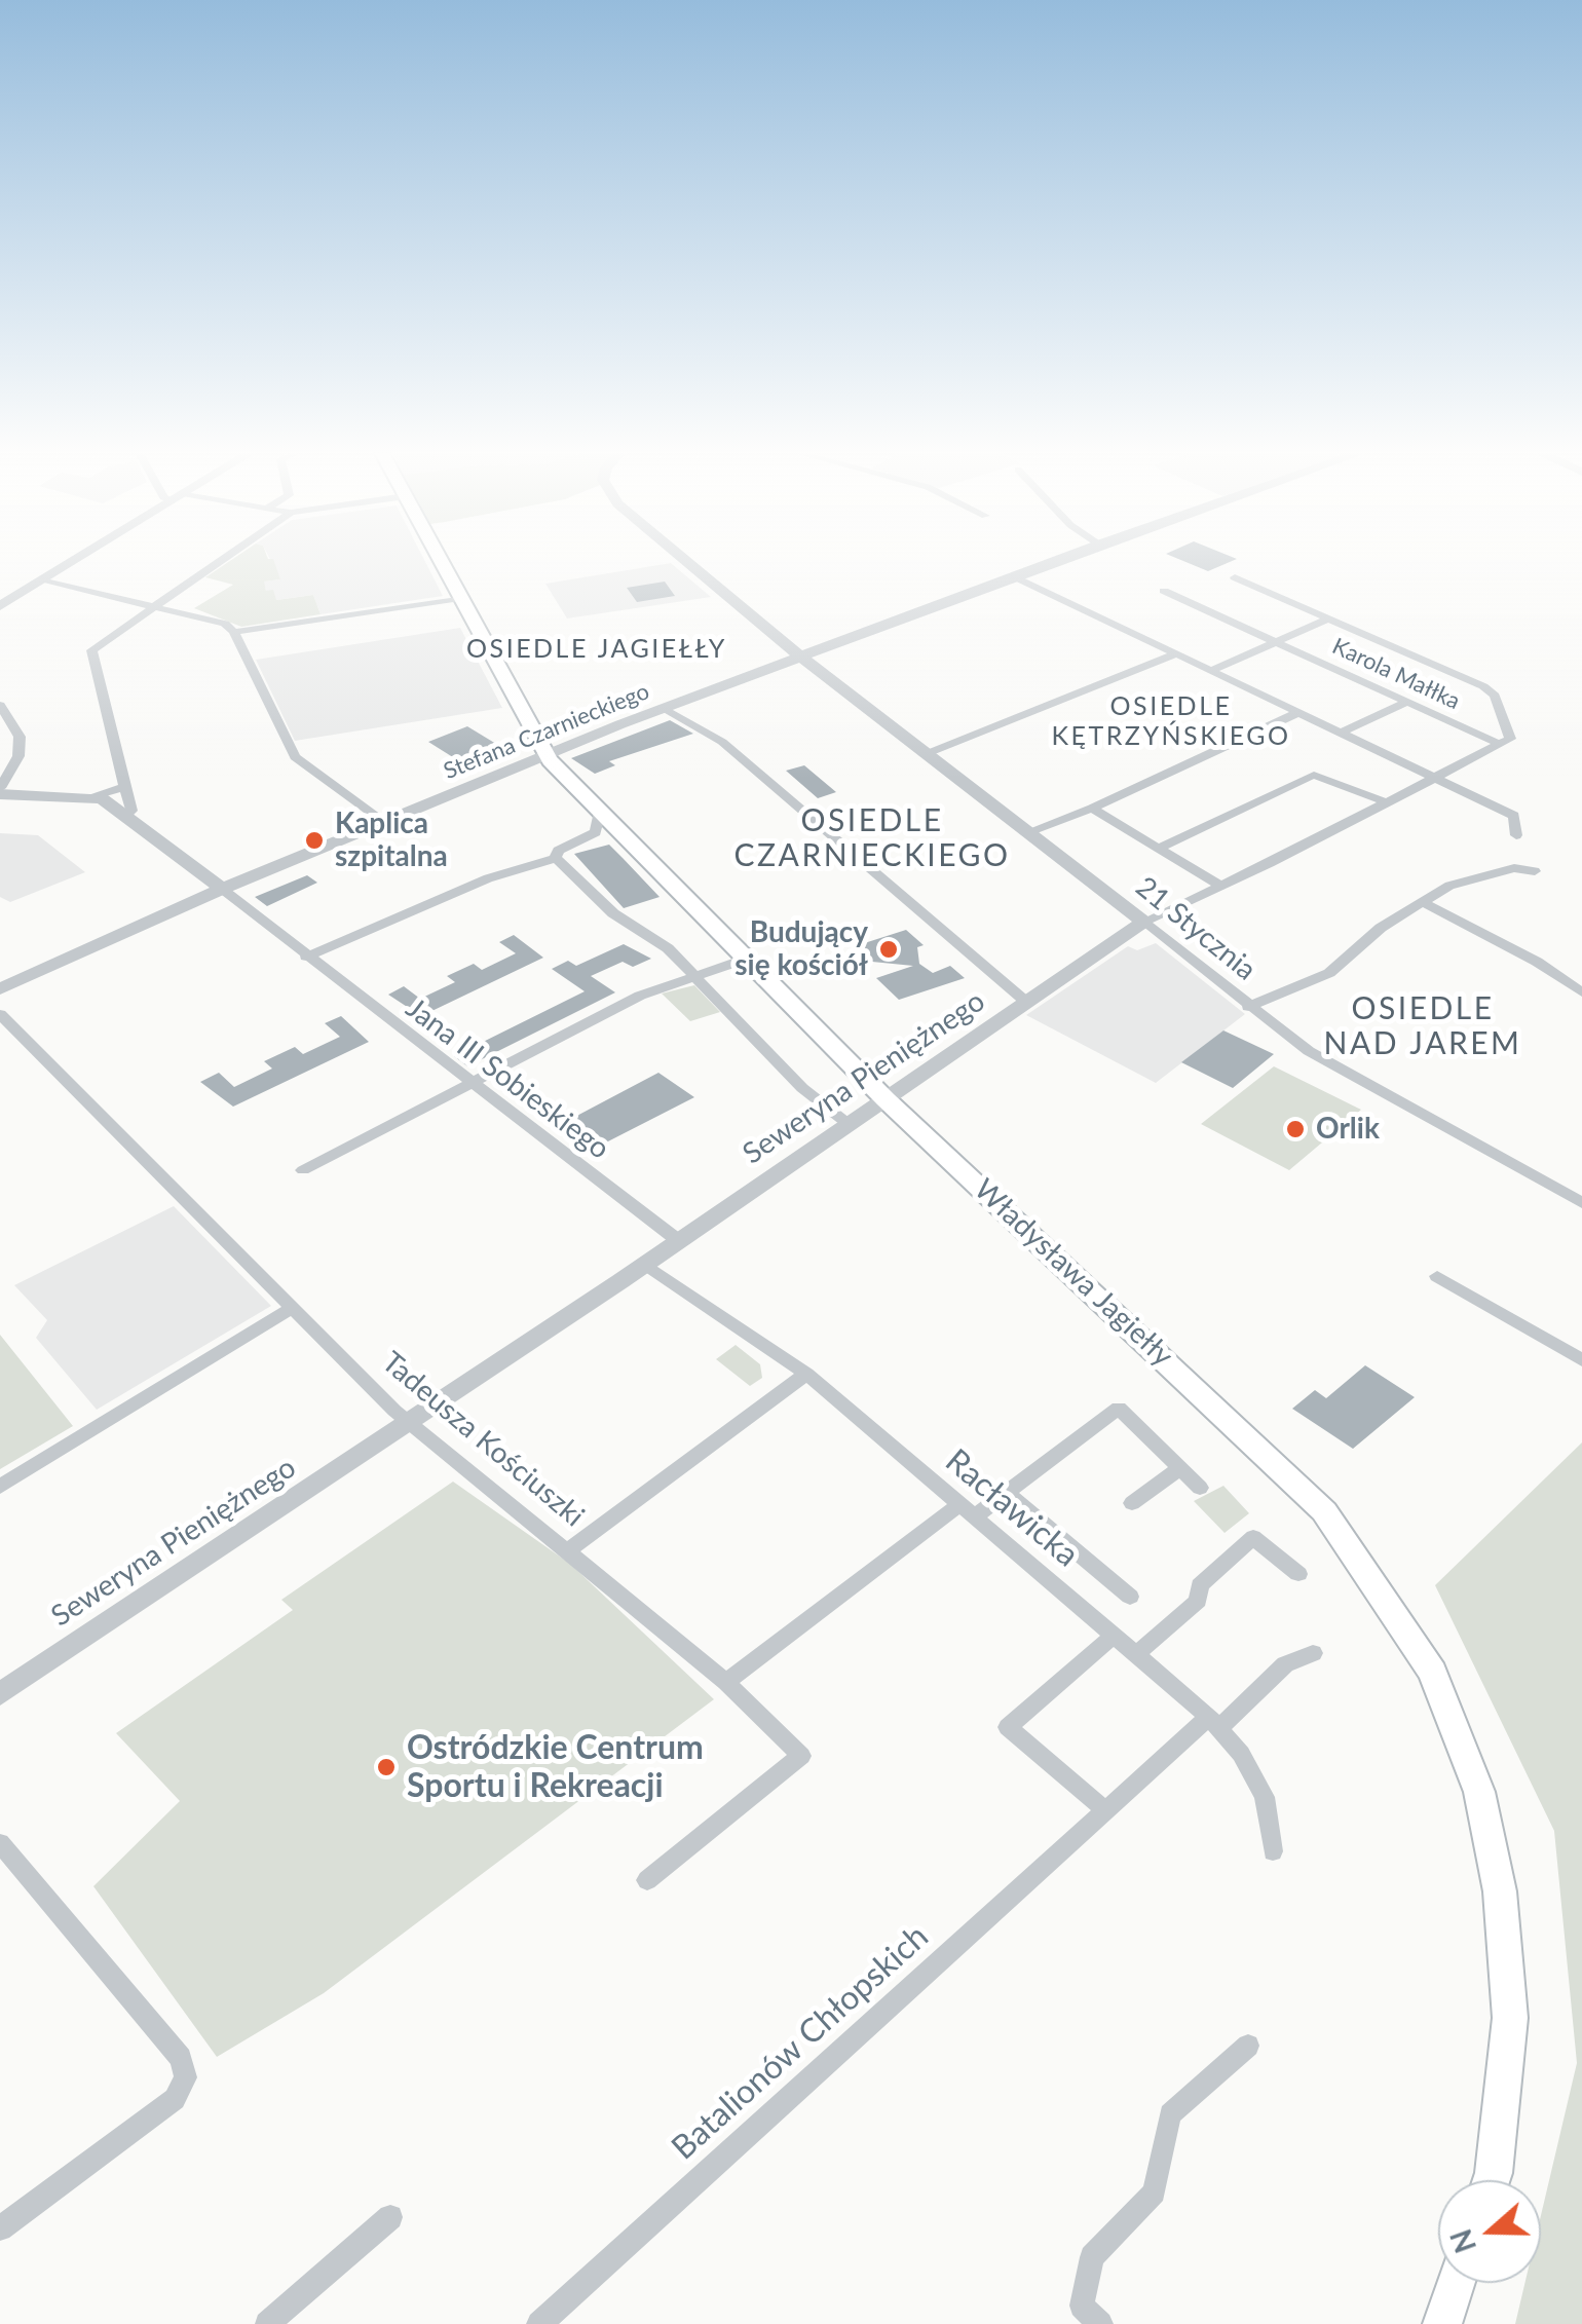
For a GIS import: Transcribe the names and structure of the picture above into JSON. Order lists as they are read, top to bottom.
{
  "streets": {
    "main road": ["Władysława Jagiełły"],
    "street": [
      "Karola Małłka",
      "Stefana Czarnieckiego",
      "21 Stycznia",
      "Seweryna Pieniężnego",
      "Jana III Sobieskiego",
      "Tadeusza Kościuszki",
      "Racławicka",
      "Batalionów Chłopskich"
    ]
  },
  "crossings": [
    ["Karola Małłka", "Seweryna Pieniężnego"],
    ["Stefana Czarnieckiego", "21 Stycznia"],
    ["Stefana Czarnieckiego", "Jana III Sobieskiego"],
    ["Stefana Czarnieckiego", "Władysława Jagiełły"],
    ["21 Stycznia", "Seweryna Pieniężnego"],
    ["Seweryna Pieniężnego", "Jana III Sobieskiego"],
    ["Seweryna Pieniężnego", "Władysława Jagiełły"],
    ["Seweryna Pieniężnego", "Tadeusza Kościuszki"],
    ["Seweryna Pieniężnego", "Racławicka"],
    ["Racławicka", "Batalionów Chłopskich"]
  ],
  "districts": [
    "OSIEDLE JAGIEŁŁY",
    "OSIEDLE KĘTRZYŃSKIEGO",
    "OSIEDLE CZARNIECKIEGO",
    "OSIEDLE NAD JAREM"
  ],
  "places": [
    "Kaplica szpitalna",
    "Budujący się kościół",
    "Orlik",
    "Ostródzkie Centrum Sportu i Rekreacji"
  ],
  "north": "left"
}
